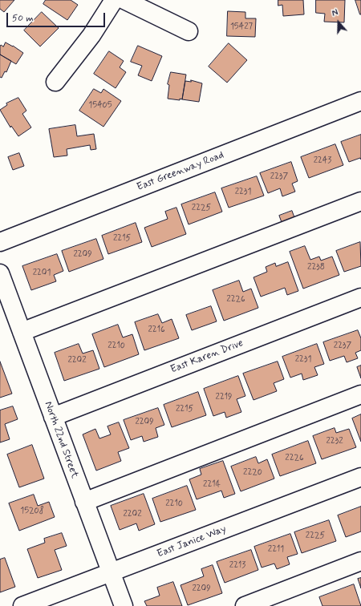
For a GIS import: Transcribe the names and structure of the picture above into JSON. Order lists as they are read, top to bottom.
{
  "streets": {
    "street": [
      "East Greenway Road",
      "East Karen Drive",
      "North 22nd Street",
      "East Janice Way"
    ]
  },
  "crossings": [
    ["East Karen Drive", "North 22nd Street"],
    ["North 22nd Street", "East Janice Way"]
  ],
  "house_numbers": [
    "15427",
    "15405",
    "2243",
    "2237",
    "2231",
    "2225",
    "2215",
    "2209",
    "2238",
    "2201",
    "2226",
    "2216",
    "2210",
    "2237",
    "2231",
    "2202",
    "2219",
    "2215",
    "2209",
    "2232",
    "2226",
    "2220",
    "2214",
    "2210",
    "15208",
    "2202",
    "2225",
    "2211",
    "2213",
    "2209"
  ],
  "scale_bar": "50 m",
  "north": "top"
}
